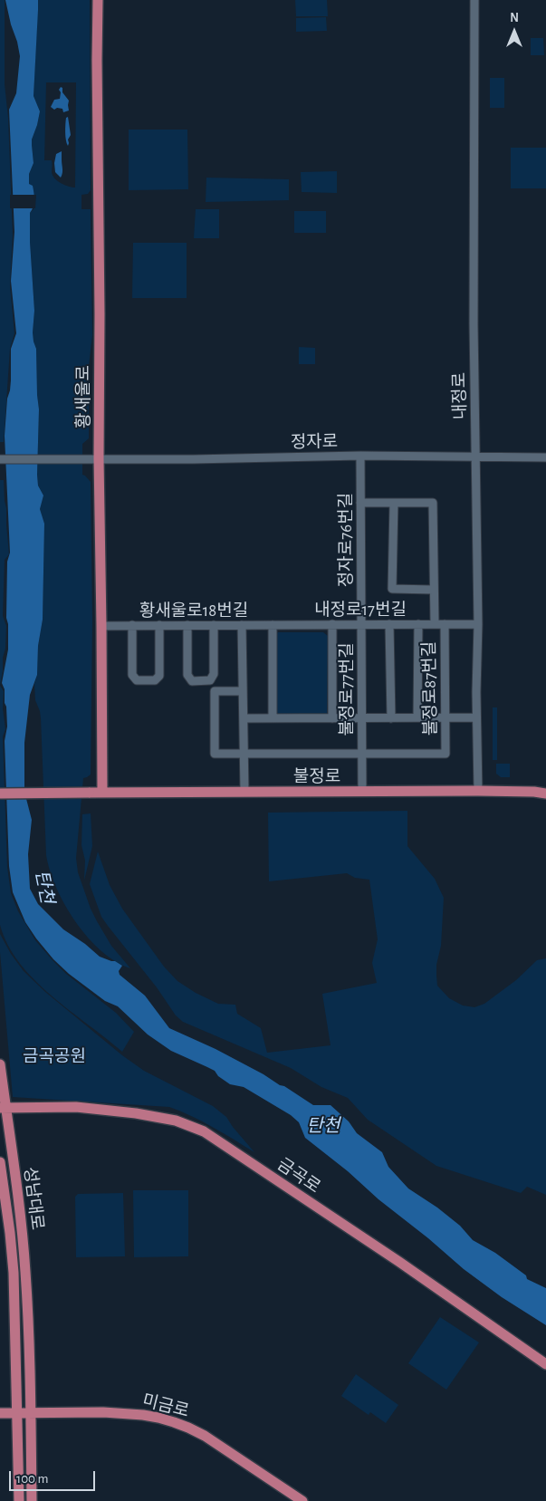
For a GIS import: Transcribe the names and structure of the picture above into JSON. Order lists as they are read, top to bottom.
{
  "streets": {
    "main road": [
      "황새울로",
      "불정로",
      "금곡로",
      "성남대로",
      "미금로"
    ],
    "street": [
      "내정로",
      "정자로",
      "정자로76번길",
      "내정로17번길",
      "황새울로18번길",
      "불정로87번길",
      "불정로77번길"
    ]
  },
  "crossings": [
    ["내정로", "정자로"],
    ["내정로", "내정로17번길"],
    ["내정로", "불정로"],
    ["황새울로", "정자로"],
    ["황새울로", "황새울로18번길"],
    ["황새울로", "불정로"],
    ["정자로", "정자로76번길"],
    ["정자로76번길", "내정로17번길"],
    ["정자로76번길", "불정로77번길"],
    ["내정로17번길", "황새울로18번길"],
    ["내정로17번길", "불정로87번길"],
    ["내정로17번길", "불정로77번길"],
    ["불정로87번길", "불정로77번길"],
    ["불정로77번길", "불정로"],
    ["금곡로", "성남대로"],
    ["성남대로", "미금로"]
  ],
  "water": ["탄천"],
  "parks": ["금곡공원"],
  "scale_bar": "100 m",
  "north": "top"
}
